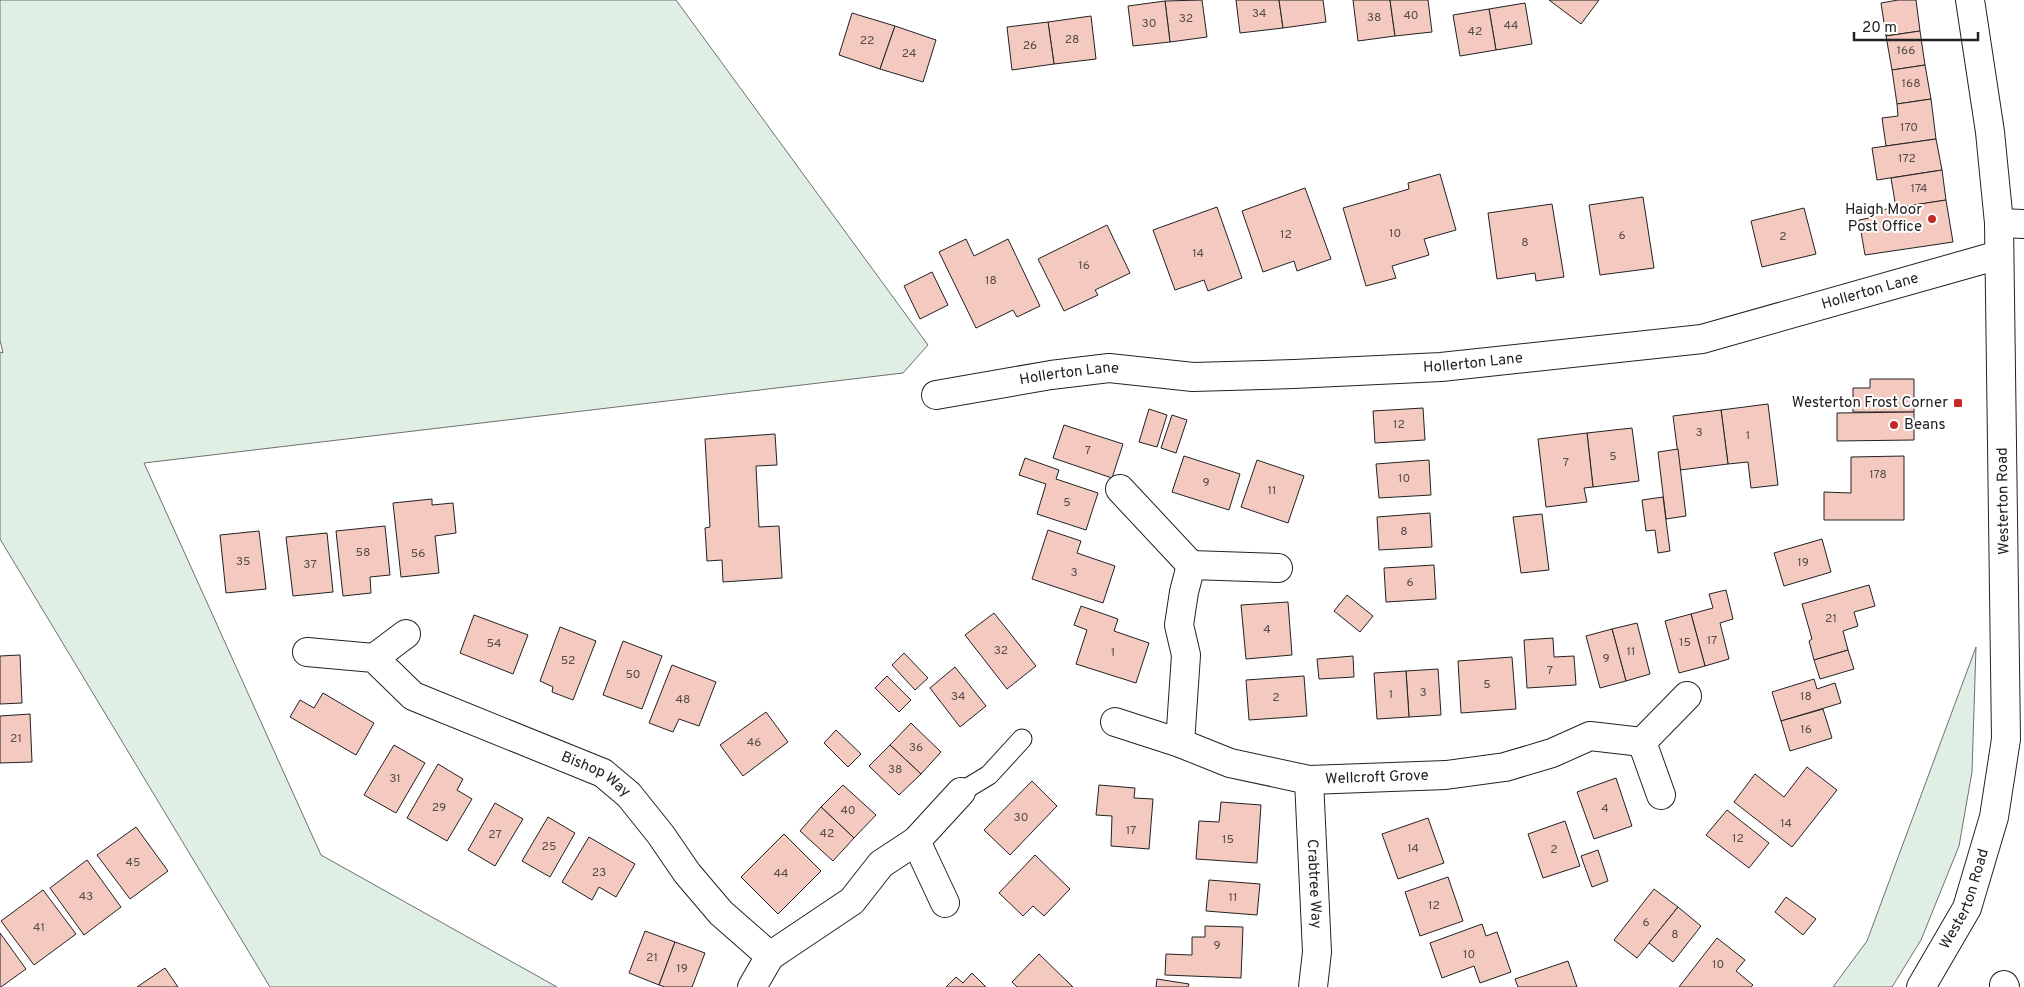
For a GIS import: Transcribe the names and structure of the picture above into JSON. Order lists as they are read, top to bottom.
{
  "streets": {
    "street": [
      "Hollerton Lane",
      "Westerton Road",
      "Bishop Way",
      "Wellcroft Grove",
      "Crabtree Way"
    ]
  },
  "crossings": [
    ["Hollerton Lane", "Westerton Road"],
    ["Wellcroft Grove", "Crabtree Way"]
  ],
  "places": {
    "other": ["Haigh Moor Post Office", "Beans"],
    "transit": ["Westerton Frost Corner"]
  },
  "house_numbers": [
    "34",
    "40",
    "38",
    "32",
    "30",
    "44",
    "42",
    "28",
    "22",
    "26",
    "166",
    "24",
    "168",
    "170",
    "172",
    "174",
    "10",
    "12",
    "6",
    "2",
    "8",
    "14",
    "16",
    "18",
    "12",
    "3",
    "1",
    "7",
    "5",
    "7",
    "178",
    "10",
    "9",
    "11",
    "5",
    "8",
    "58",
    "56",
    "35",
    "19",
    "37",
    "3",
    "6",
    "21",
    "4",
    "17",
    "15",
    "54",
    "32",
    "11",
    "1",
    "9",
    "52",
    "7",
    "50",
    "5",
    "3",
    "1",
    "34",
    "18",
    "2",
    "48",
    "16",
    "21",
    "46",
    "36",
    "38",
    "31",
    "29",
    "4",
    "40",
    "30",
    "14",
    "17",
    "42",
    "27",
    "12",
    "15",
    "25",
    "14",
    "2",
    "45",
    "23",
    "44",
    "43",
    "11",
    "12",
    "6",
    "41",
    "8",
    "9",
    "10",
    "21",
    "10",
    "19"
  ],
  "scale_bar": "20 m"
}
